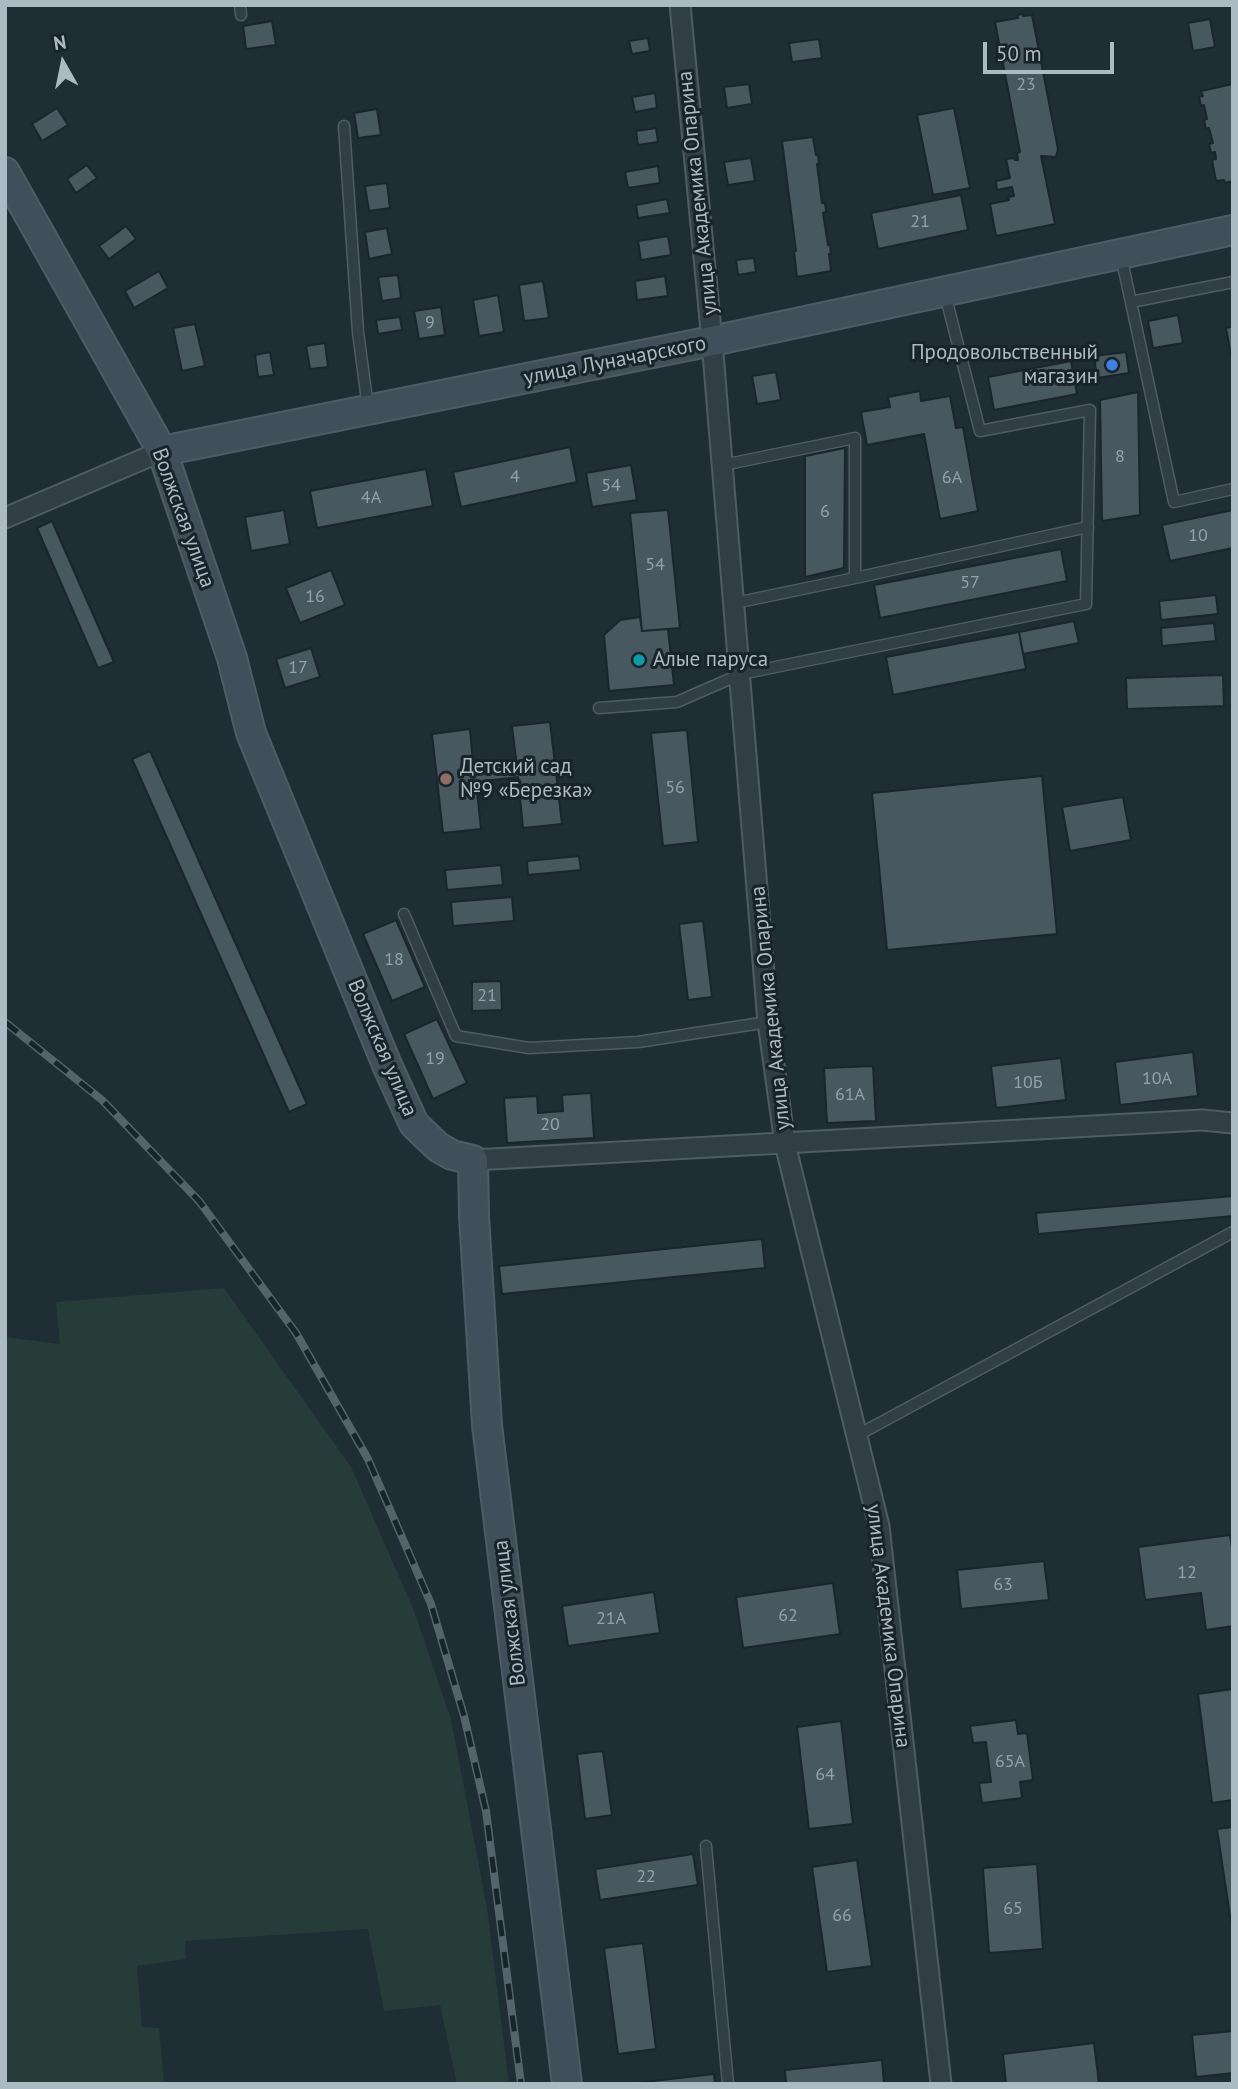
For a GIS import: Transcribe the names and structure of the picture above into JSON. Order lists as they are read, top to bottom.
{
  "streets": {
    "street": ["улица Академика Опарина", "улица Луначарского", "Волжская улица"]
  },
  "crossings": [
    ["улица Академика Опарина", "улица Луначарского"],
    ["улица Луначарского", "Волжская улица"]
  ],
  "places": ["Продовольственный магазин", "Алые паруса", "Детский сад №9 «Березка»"],
  "house_numbers": [
    "23",
    "21",
    "9",
    "8",
    "4",
    "6А",
    "54",
    "4А",
    "6",
    "10",
    "54",
    "57",
    "16",
    "17",
    "56",
    "18",
    "21",
    "19",
    "10А",
    "10Б",
    "61А",
    "20",
    "12",
    "63",
    "62",
    "21А",
    "65А",
    "64",
    "22",
    "65",
    "66"
  ],
  "scale_bar": "50 m",
  "north": "top"
}
